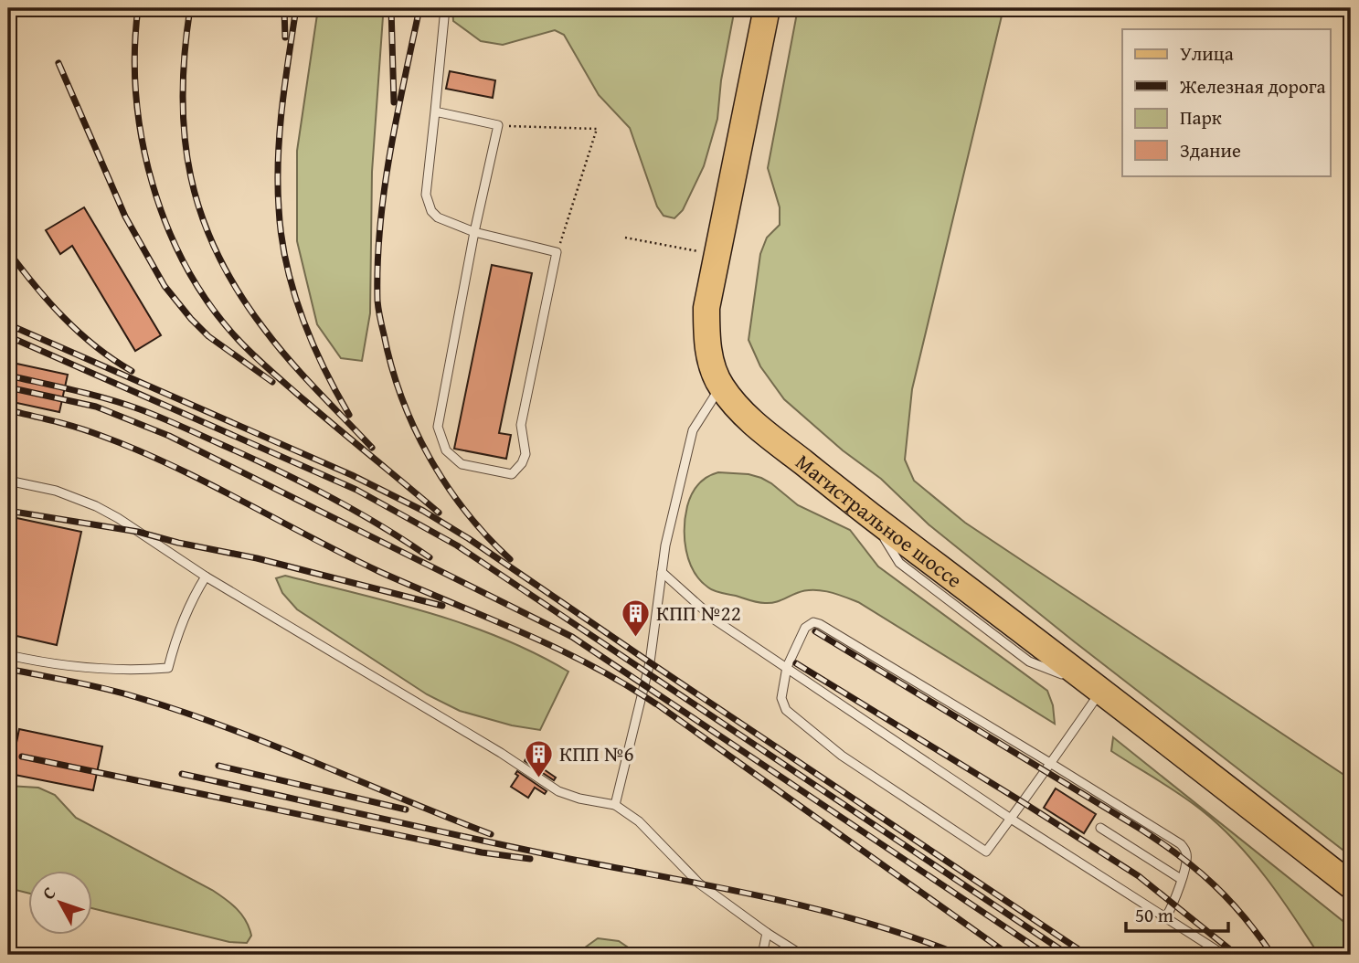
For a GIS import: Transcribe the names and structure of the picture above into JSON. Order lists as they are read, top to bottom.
{
  "streets": {
    "main road": ["Магистральное шоссе"]
  },
  "places": {
    "building": ["КПП №22", "КПП №6"]
  },
  "legend": [
    "Улица",
    "Железная дорога",
    "Парк",
    "Здание"
  ],
  "scale_bar": "50 m",
  "north": "top left"
}
